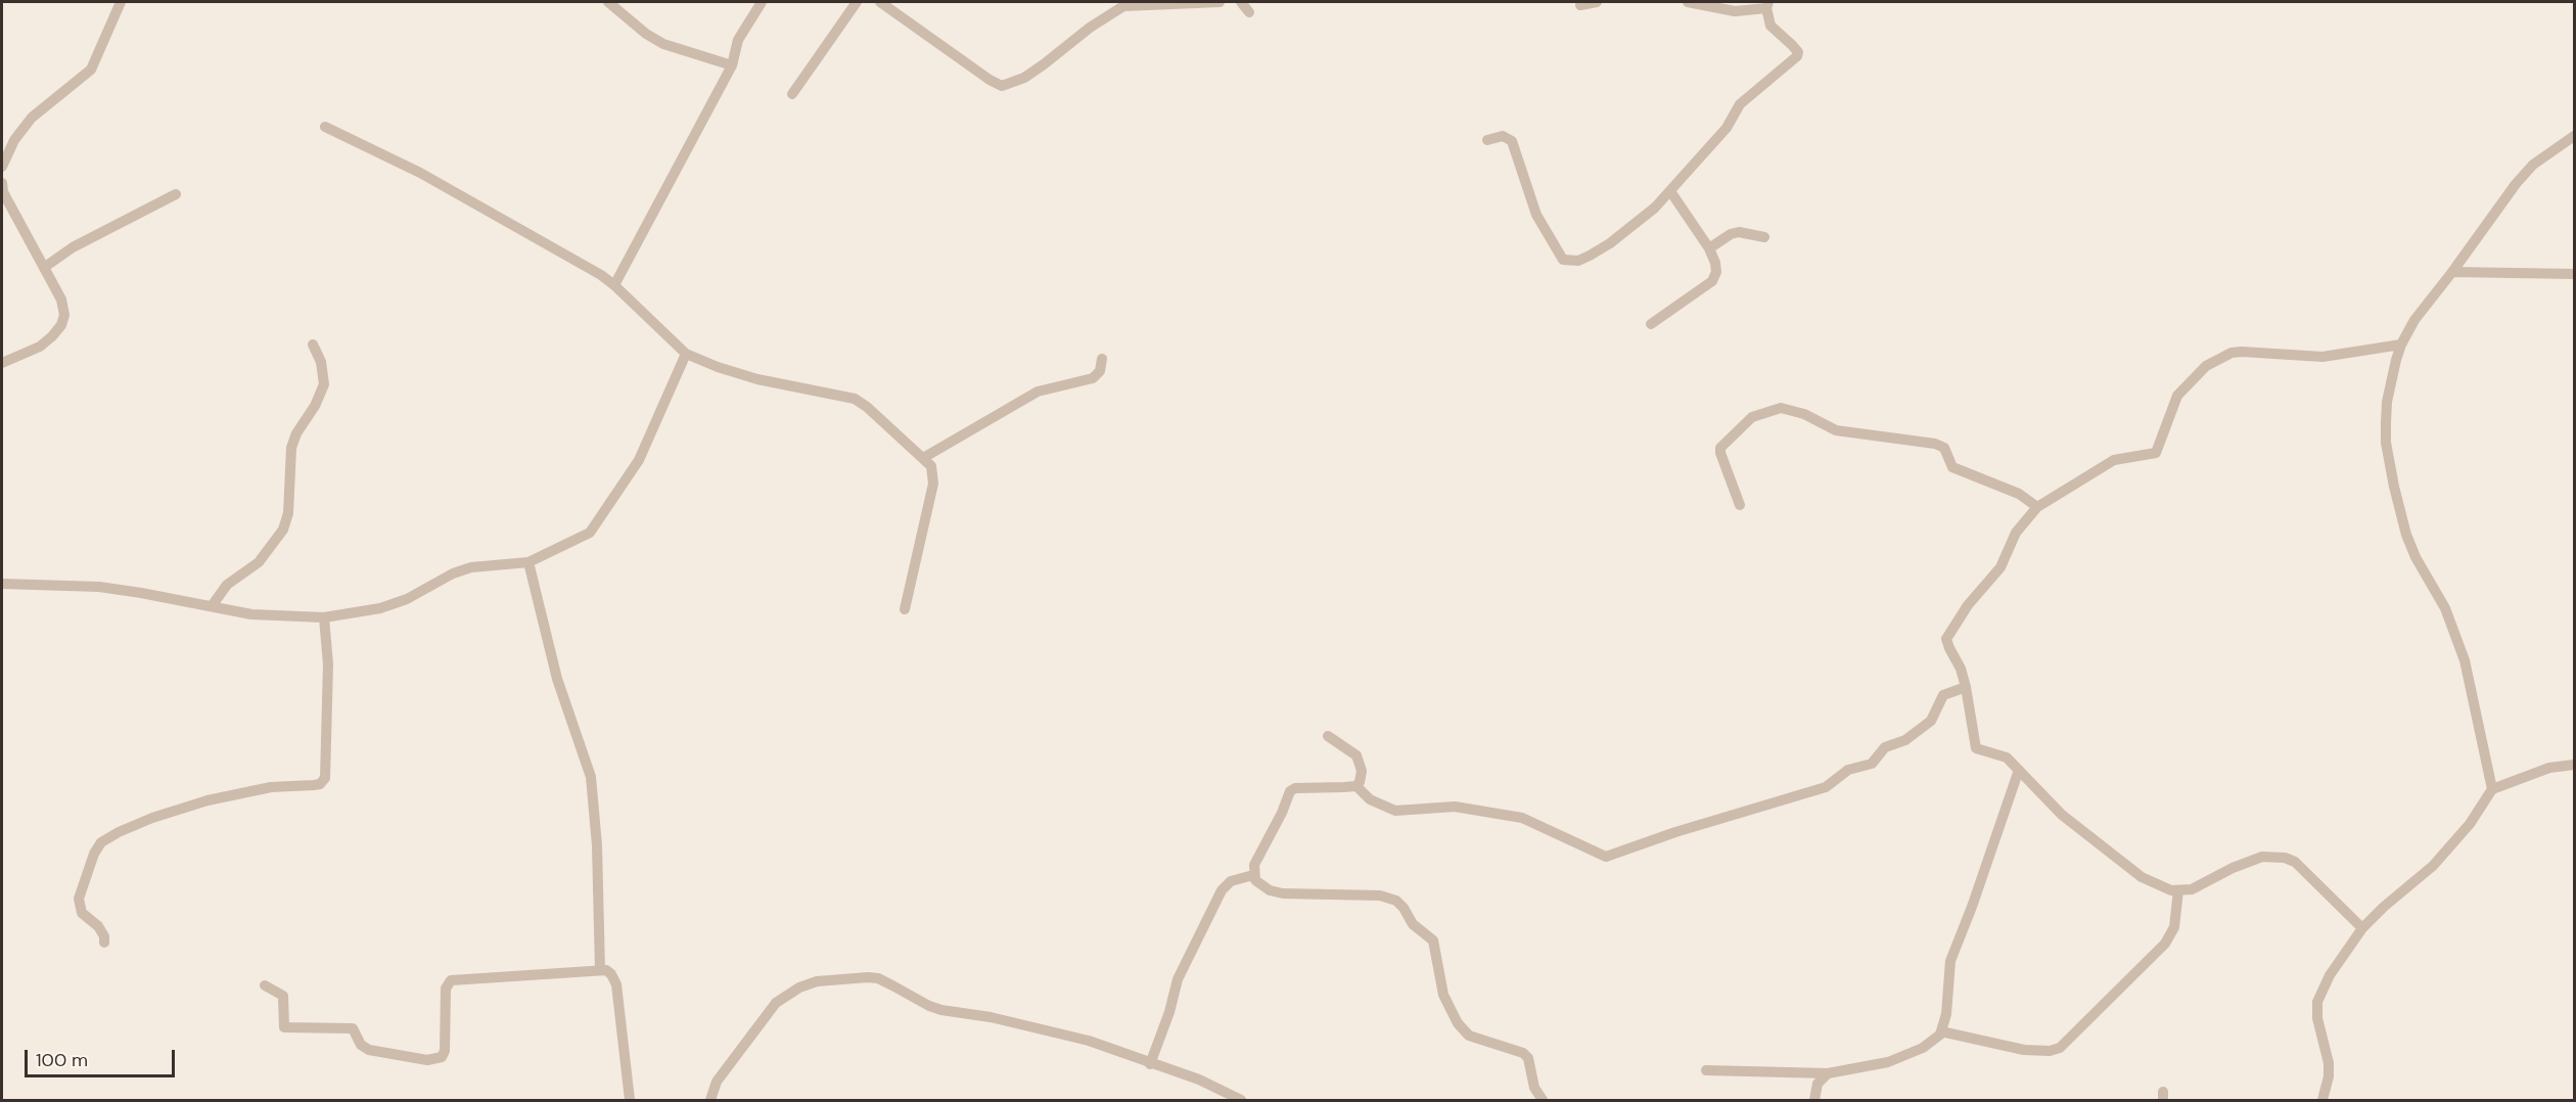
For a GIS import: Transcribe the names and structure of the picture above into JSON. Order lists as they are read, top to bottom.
{
  "scale_bar": "100 m"
}
